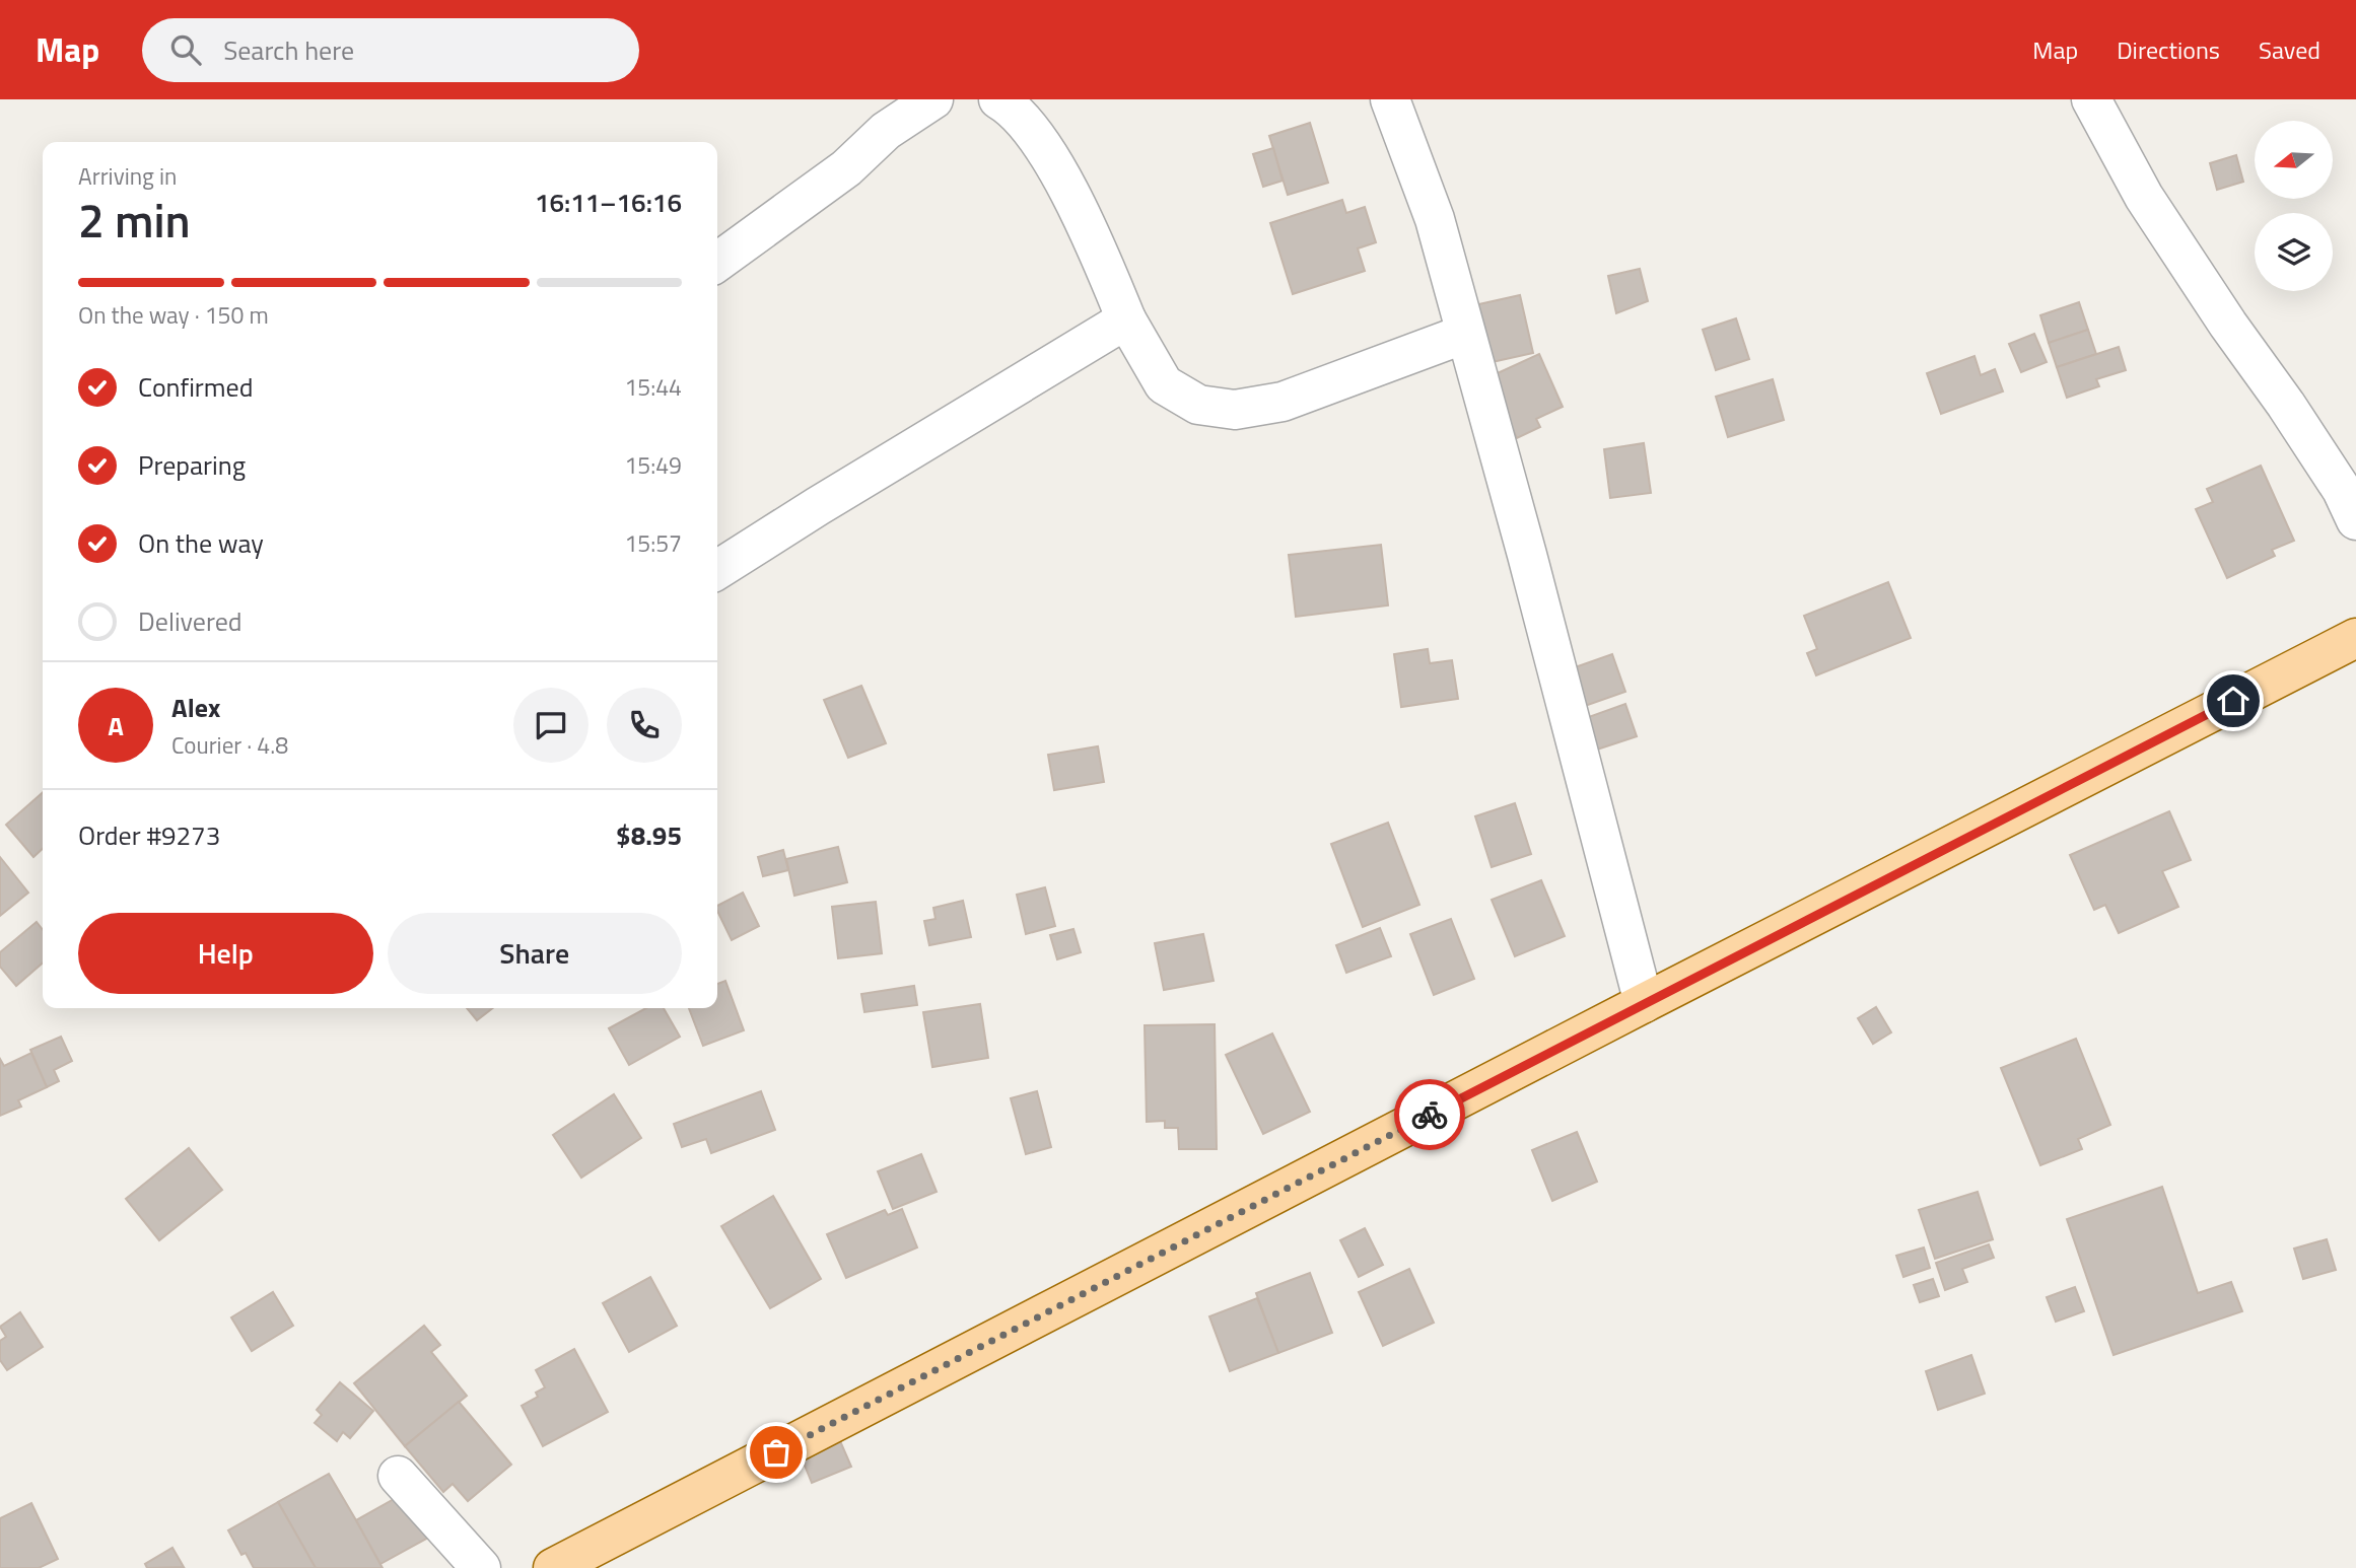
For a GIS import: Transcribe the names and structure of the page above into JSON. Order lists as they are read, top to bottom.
{
  "north": "left",
  "page": {
    "header": "Map",
    "search": "Search here",
    "nav": ["Map", "Directions", "Saved"],
    "heading": ["2 min", "Arriving in", "16:11–16:16"],
    "panel": [
      "Alex",
      "Courier · 4.8",
      "Order #9273",
      "$8.95"
    ],
    "bar": "On the way · 150 m",
    "list": [
      ["Confirmed", "15:44"],
      ["Preparing", "15:49"],
      ["On the way", "15:57"],
      "Delivered"
    ],
    "round": "A",
    "buttons": ["Help", "Share"]
  }
}
